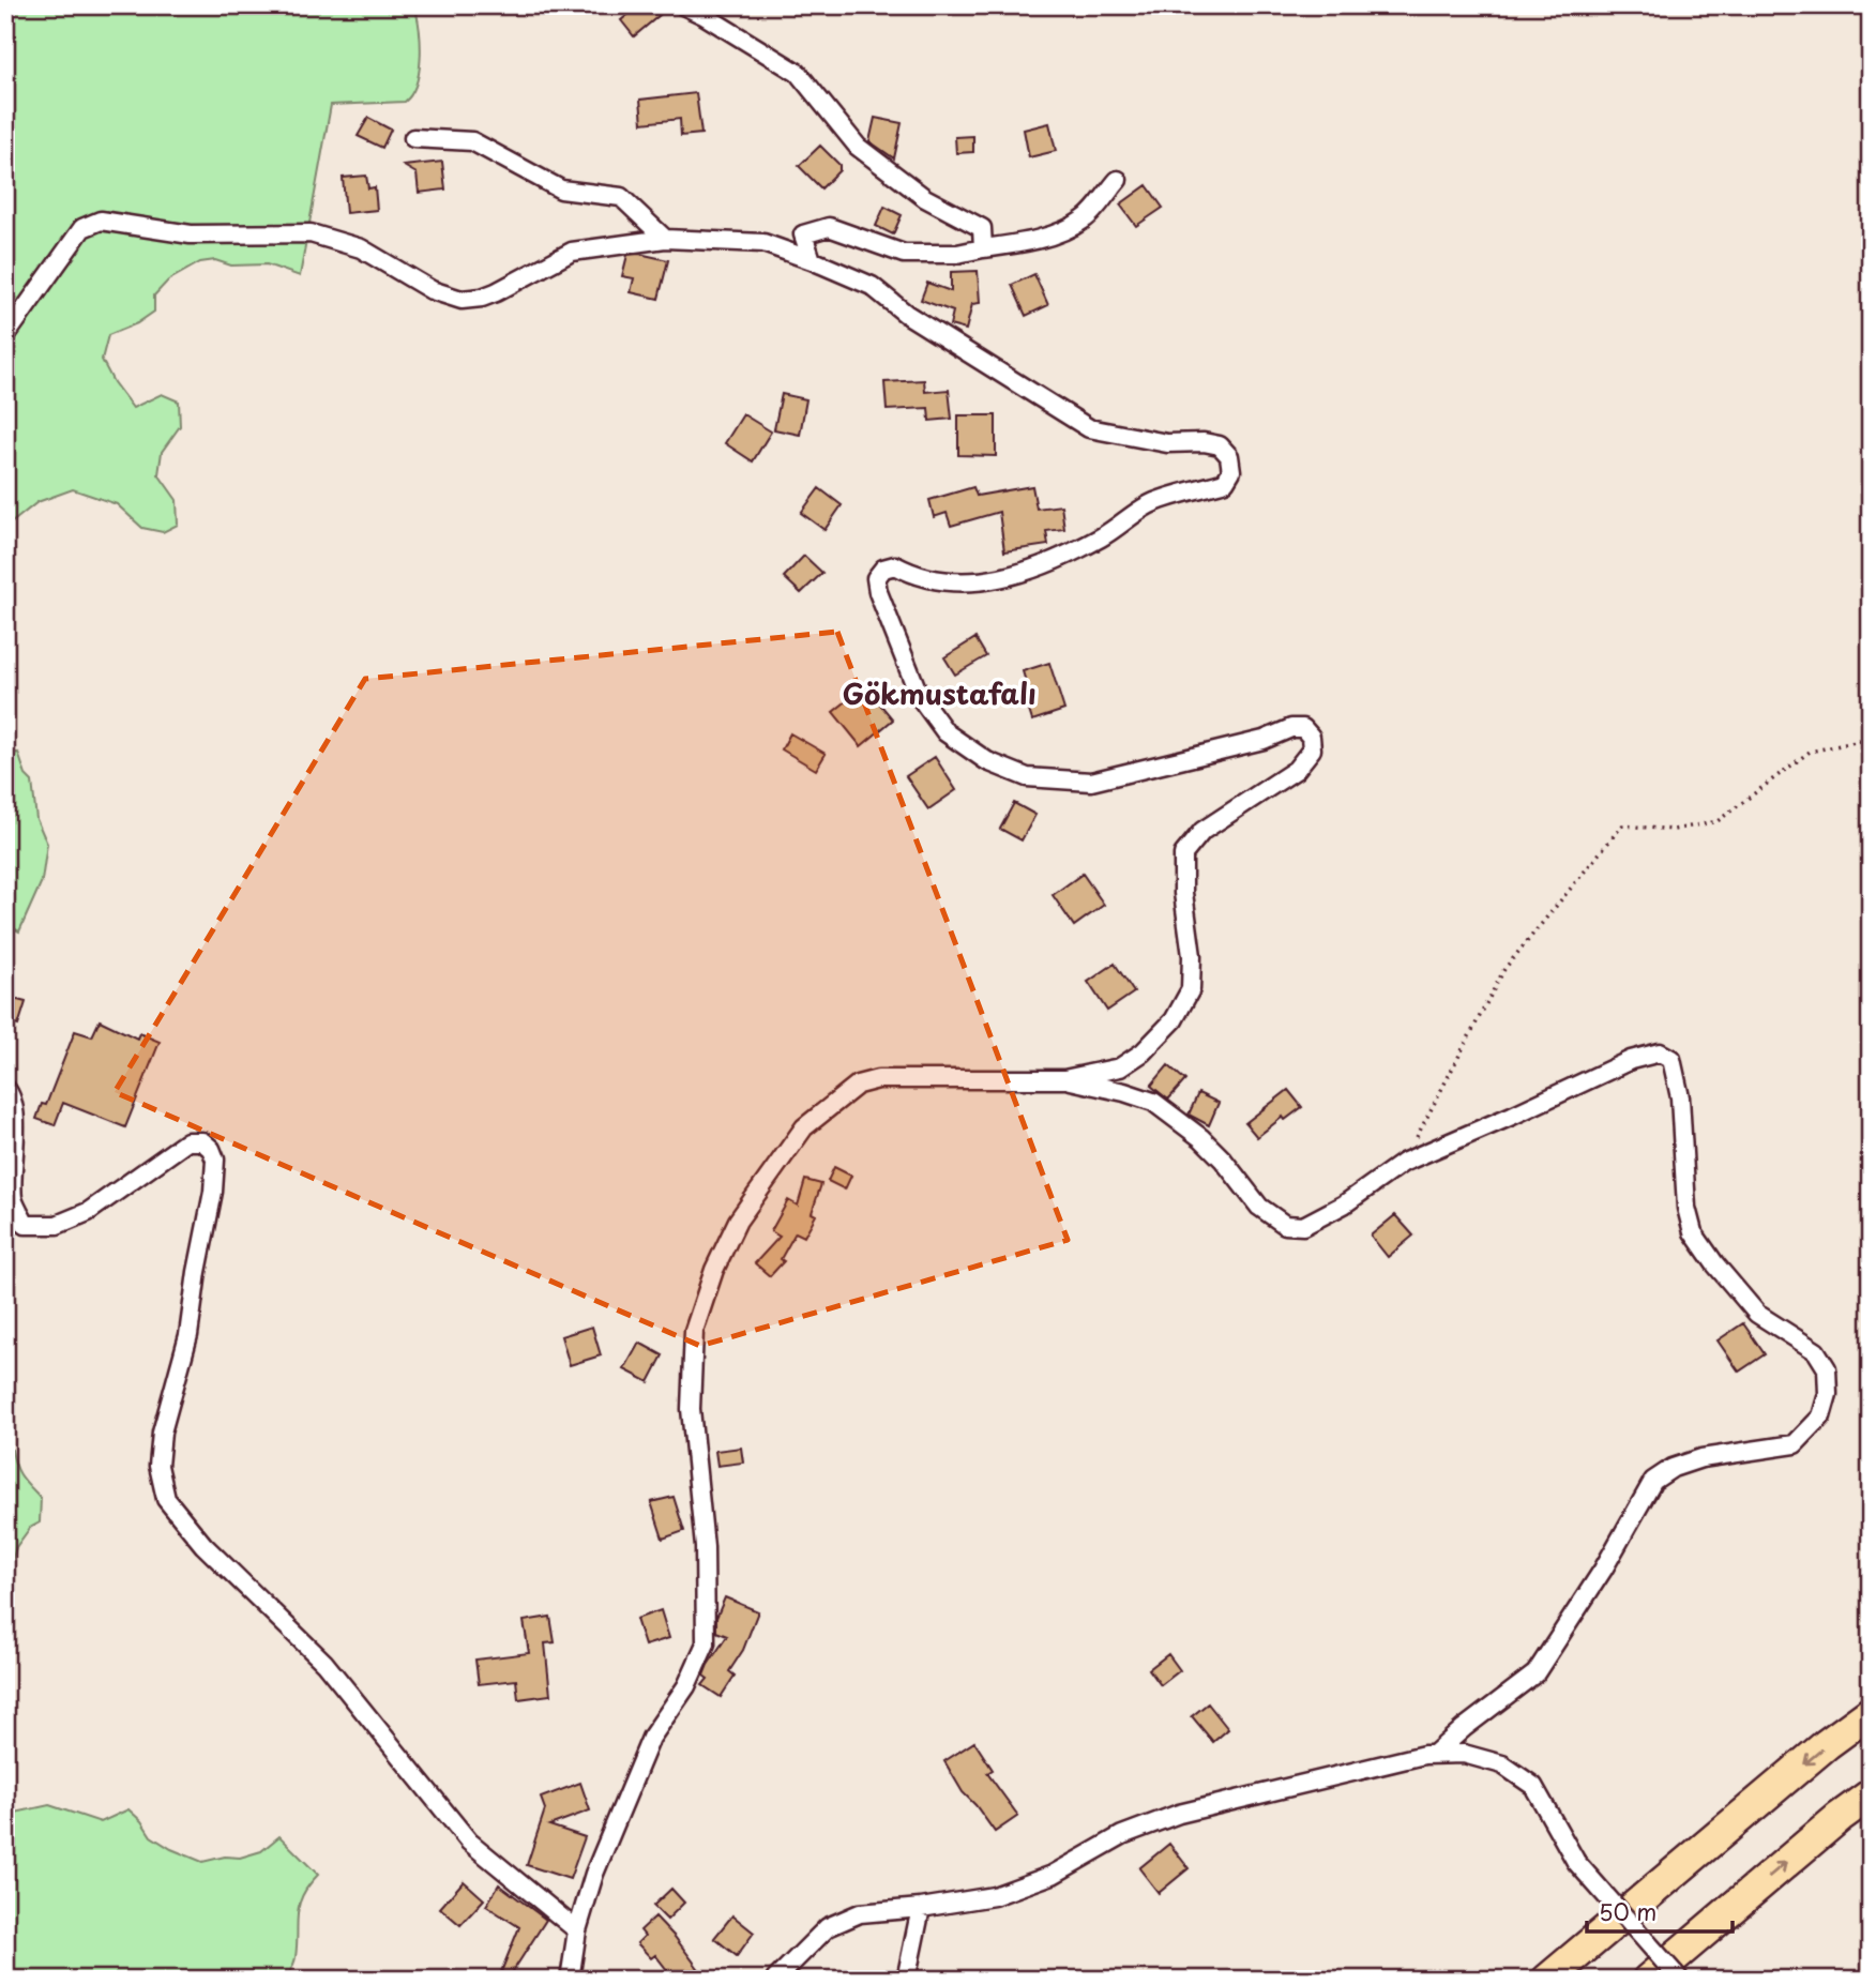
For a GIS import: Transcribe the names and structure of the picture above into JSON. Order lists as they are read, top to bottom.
{
  "districts": ["Gökmustafalı"],
  "scale_bar": "50 m"
}
